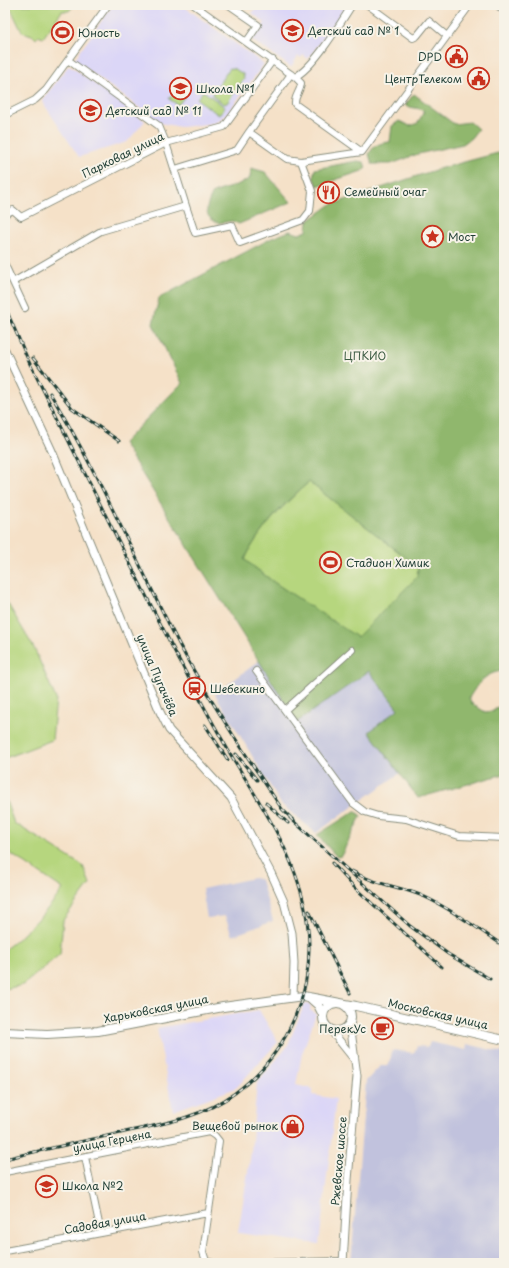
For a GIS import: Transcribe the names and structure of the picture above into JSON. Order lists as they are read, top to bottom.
{
  "streets": {
    "main road": ["Харьковская улица", "Московская улица"],
    "street": [
      "Парковая улица",
      "улица Пугачёва",
      "улица Герцена",
      "Ржевское шоссе",
      "Садовая улица"
    ]
  },
  "crossings": [
    ["улица Пугачёва", "Харьковская улица"],
    ["Харьковская улица", "Московская улица"],
    ["Харьковская улица", "Ржевское шоссе"],
    ["Московская улица", "Ржевское шоссе"],
    ["улица Герцена", "Садовая улица"]
  ],
  "parks": ["ЦПКИО"],
  "places": {
    "school or university": [
      "Детский сад № 1",
      "Школа №1",
      "Детский сад № 11",
      "Школа №2"
    ],
    "sports": ["Юность", "Стадион Химик"],
    "public building": ["DPD", "ЦентрТелеком"],
    "restaurant": ["Семейный очаг"],
    "place": ["Мост"],
    "station": ["Шебекино"],
    "cafe": ["ПерекУс"],
    "shop": ["Вещевой рынок"]
  }
}
